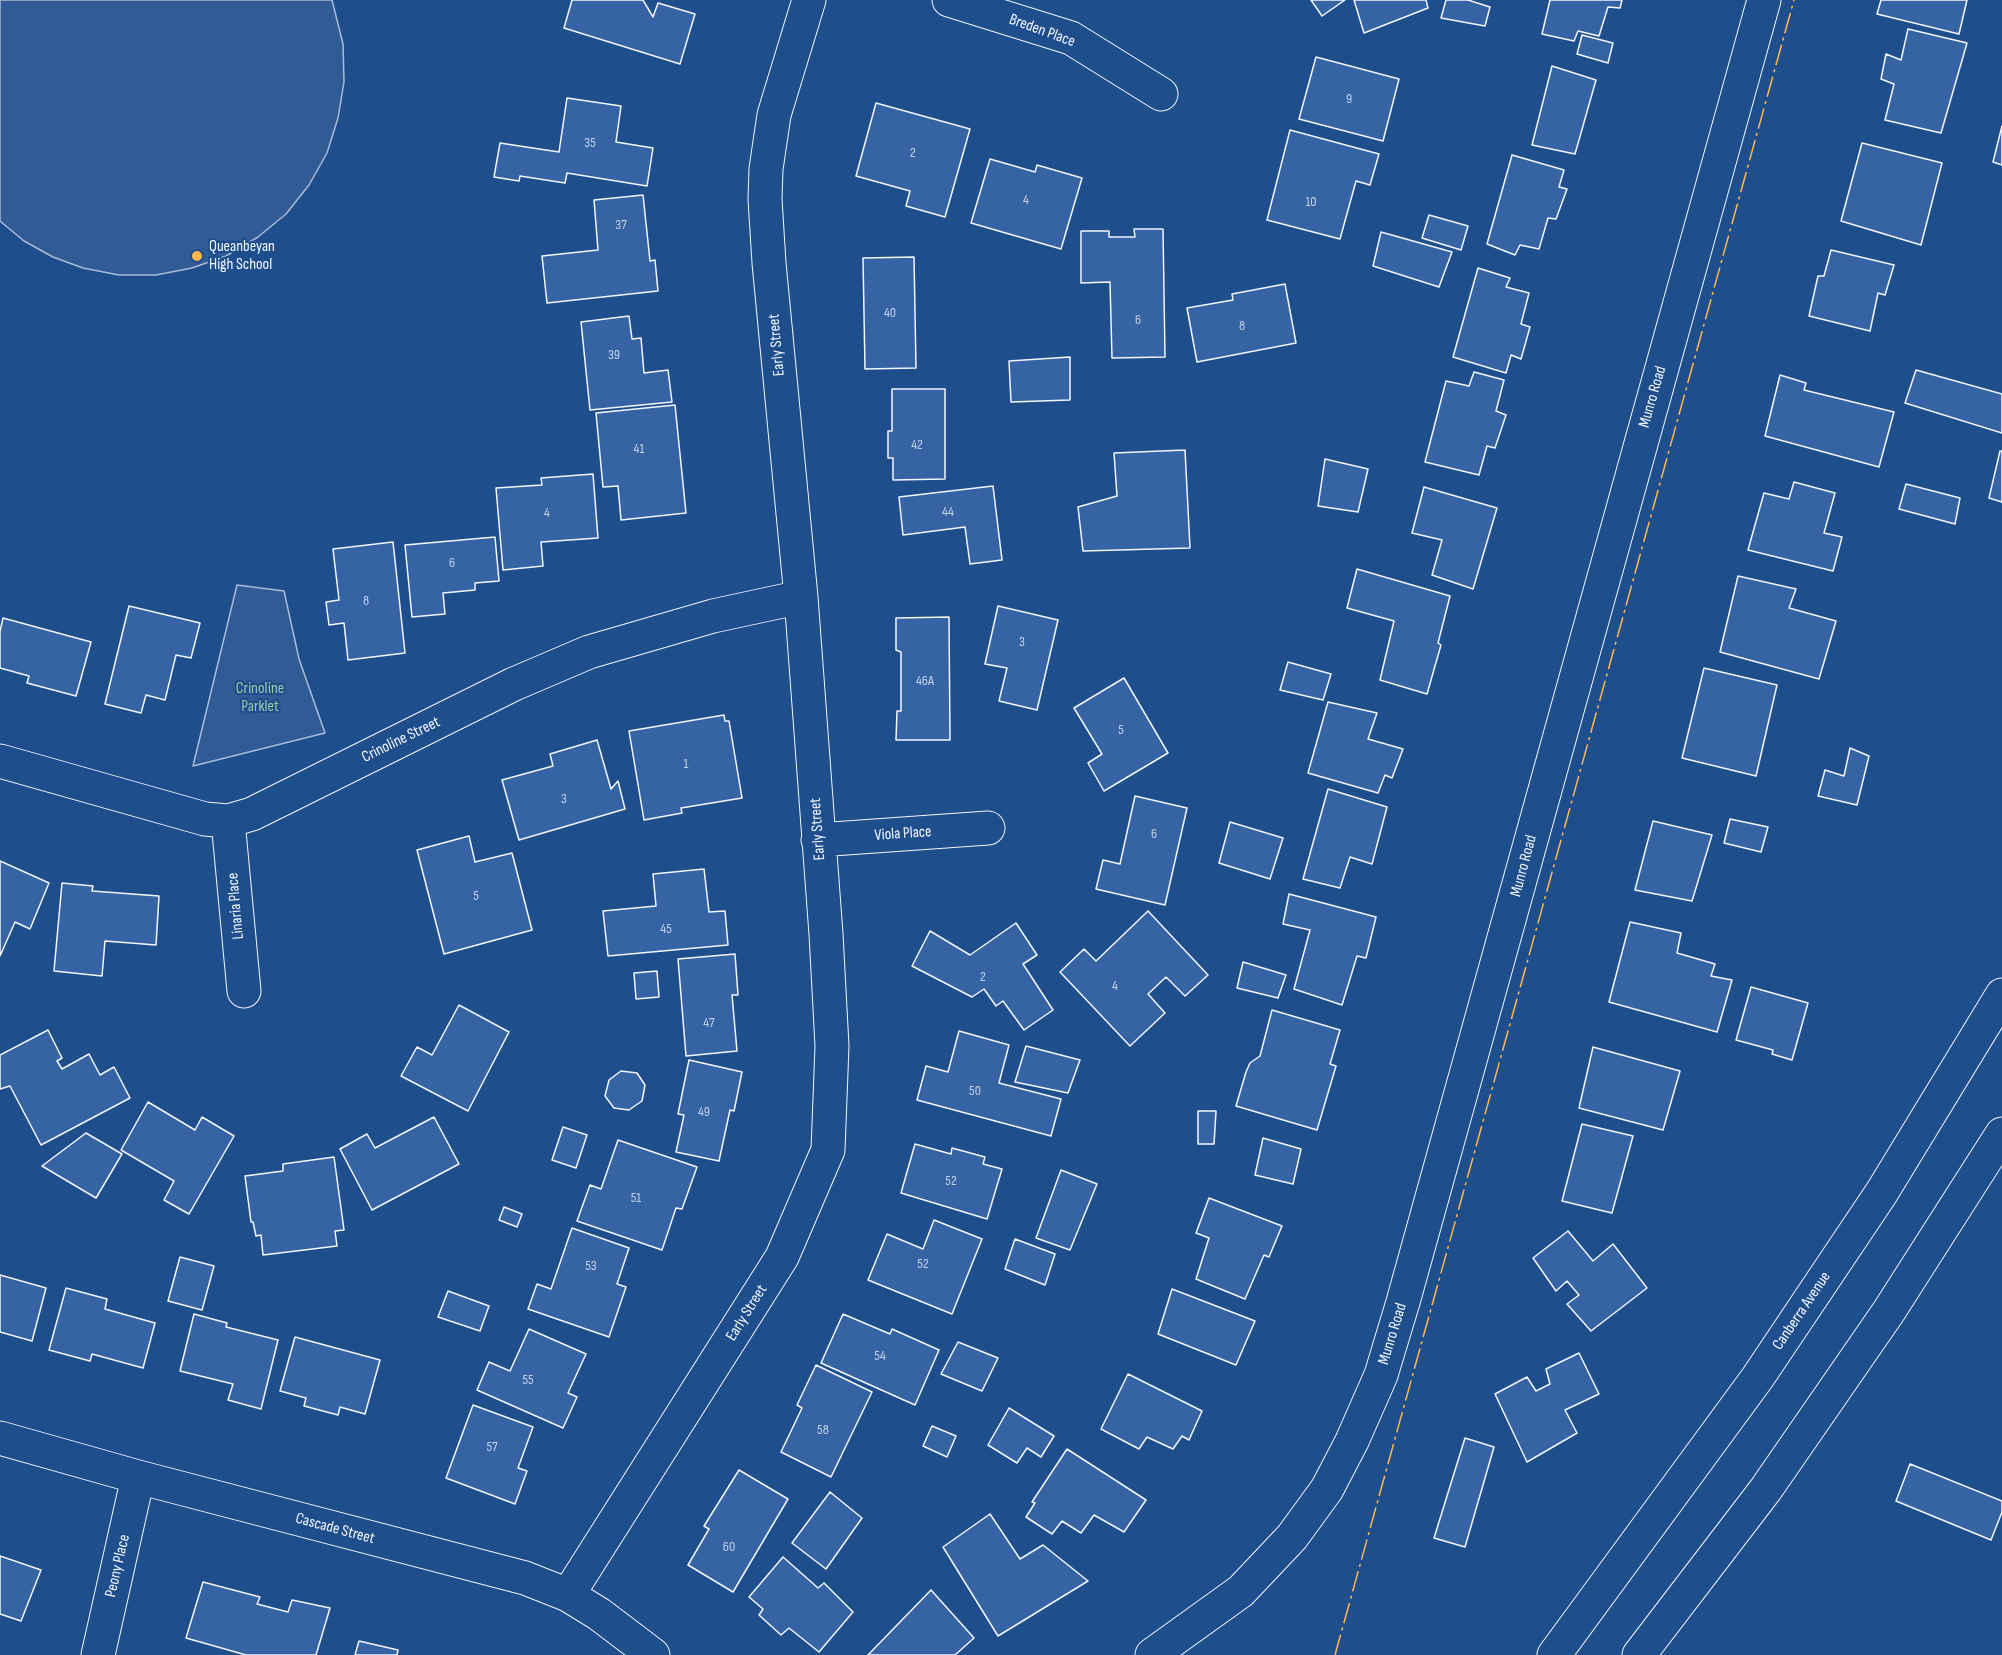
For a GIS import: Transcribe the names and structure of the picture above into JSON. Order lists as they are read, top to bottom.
{
  "streets": {
    "main road": [
      "Breden Place",
      "Early Street",
      "Munro Road",
      "Crinoline Street",
      "Viola Place",
      "Linaria Place",
      "Canberra Avenue",
      "Cascade Street",
      "Peony Place"
    ]
  },
  "crossings": [
    ["Early Street", "Crinoline Street"],
    ["Early Street", "Viola Place"],
    ["Early Street", "Cascade Street"],
    ["Crinoline Street", "Linaria Place"],
    ["Cascade Street", "Peony Place"]
  ],
  "parks": ["Crinoline Parklet"],
  "places": ["Queanbeyan High School"],
  "house_numbers": [
    "9",
    "35",
    "2",
    "4",
    "10",
    "37",
    "40",
    "6",
    "8",
    "39",
    "42",
    "41",
    "44",
    "4",
    "6",
    "8",
    "3",
    "46A",
    "5",
    "1",
    "3",
    "6",
    "5",
    "45",
    "2",
    "4",
    "47",
    "50",
    "49",
    "52",
    "51",
    "52",
    "53",
    "54",
    "55",
    "58",
    "57",
    "60"
  ]
}
